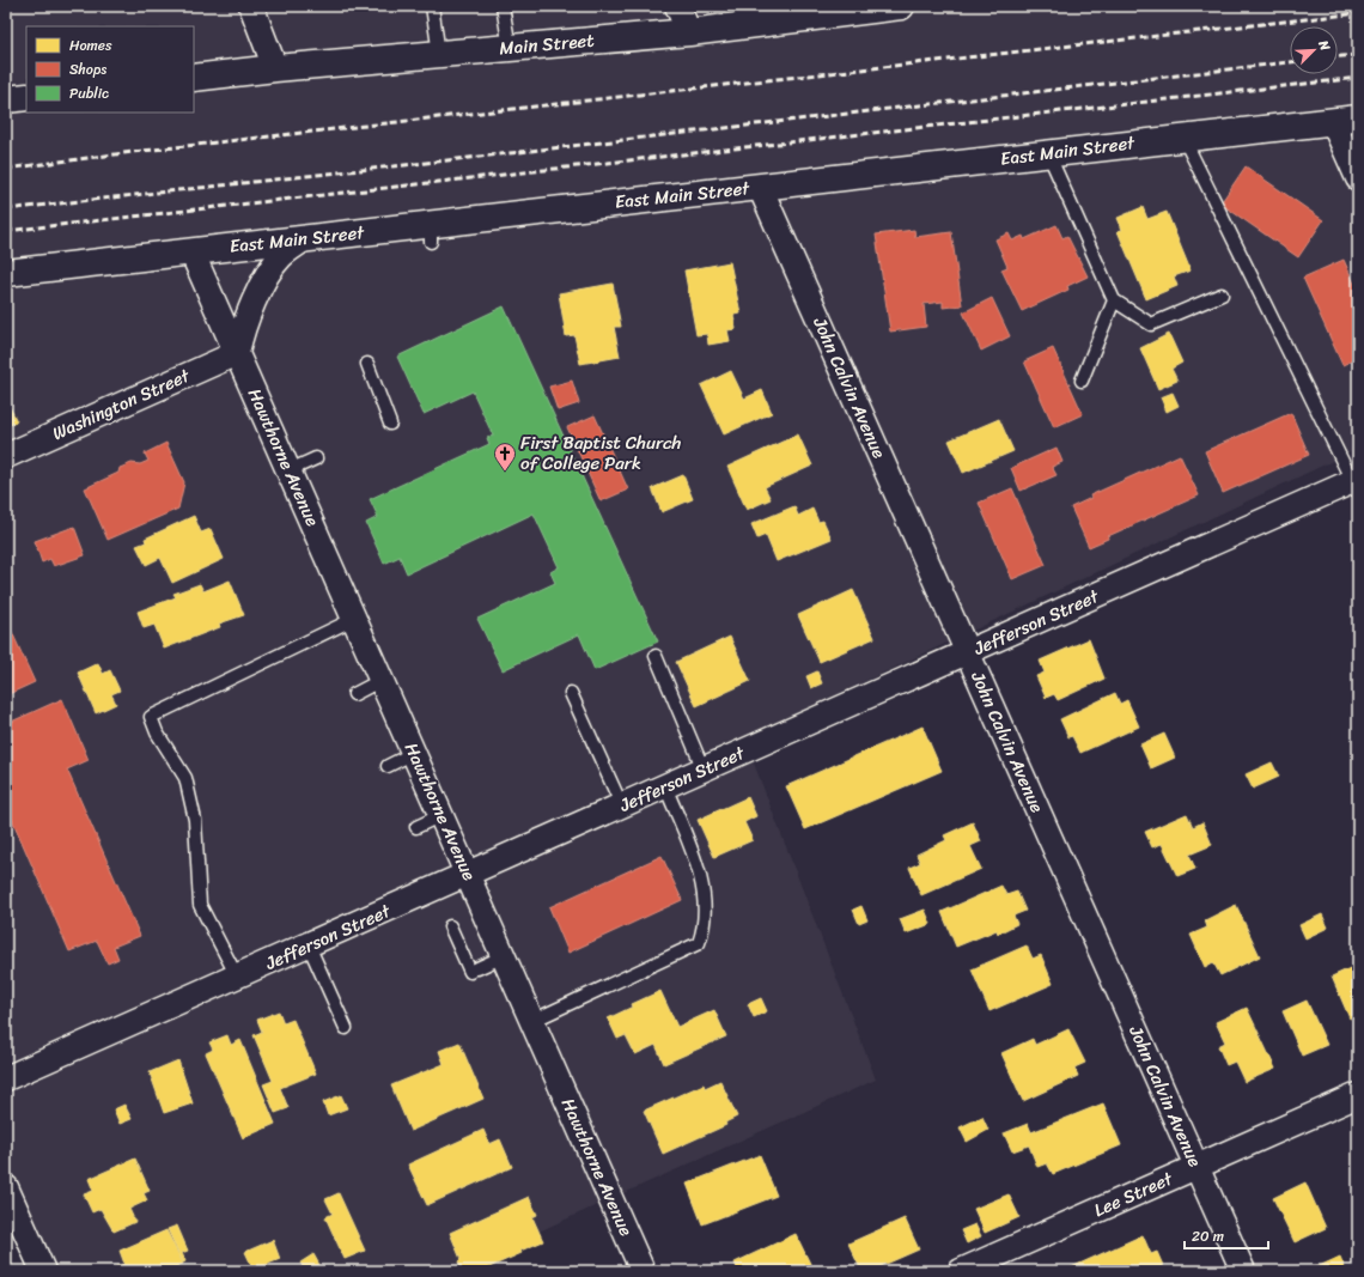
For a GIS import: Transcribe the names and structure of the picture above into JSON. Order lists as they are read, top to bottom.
{
  "streets": {
    "street": [
      "Main Street",
      "East Main Street",
      "John Calvin Avenue",
      "Washington Street",
      "Hawthorne Avenue",
      "Jefferson Street",
      "Lee Street"
    ]
  },
  "crossings": [
    ["East Main Street", "John Calvin Avenue"],
    ["East Main Street", "Hawthorne Avenue"],
    ["John Calvin Avenue", "Jefferson Street"],
    ["John Calvin Avenue", "Lee Street"],
    ["Washington Street", "Hawthorne Avenue"],
    ["Hawthorne Avenue", "Jefferson Street"]
  ],
  "places": {
    "church": ["First Baptist Church of College Park"]
  },
  "legend": ["Homes", "Shops", "Public"],
  "scale_bar": "20 m",
  "north": "top right"
}
